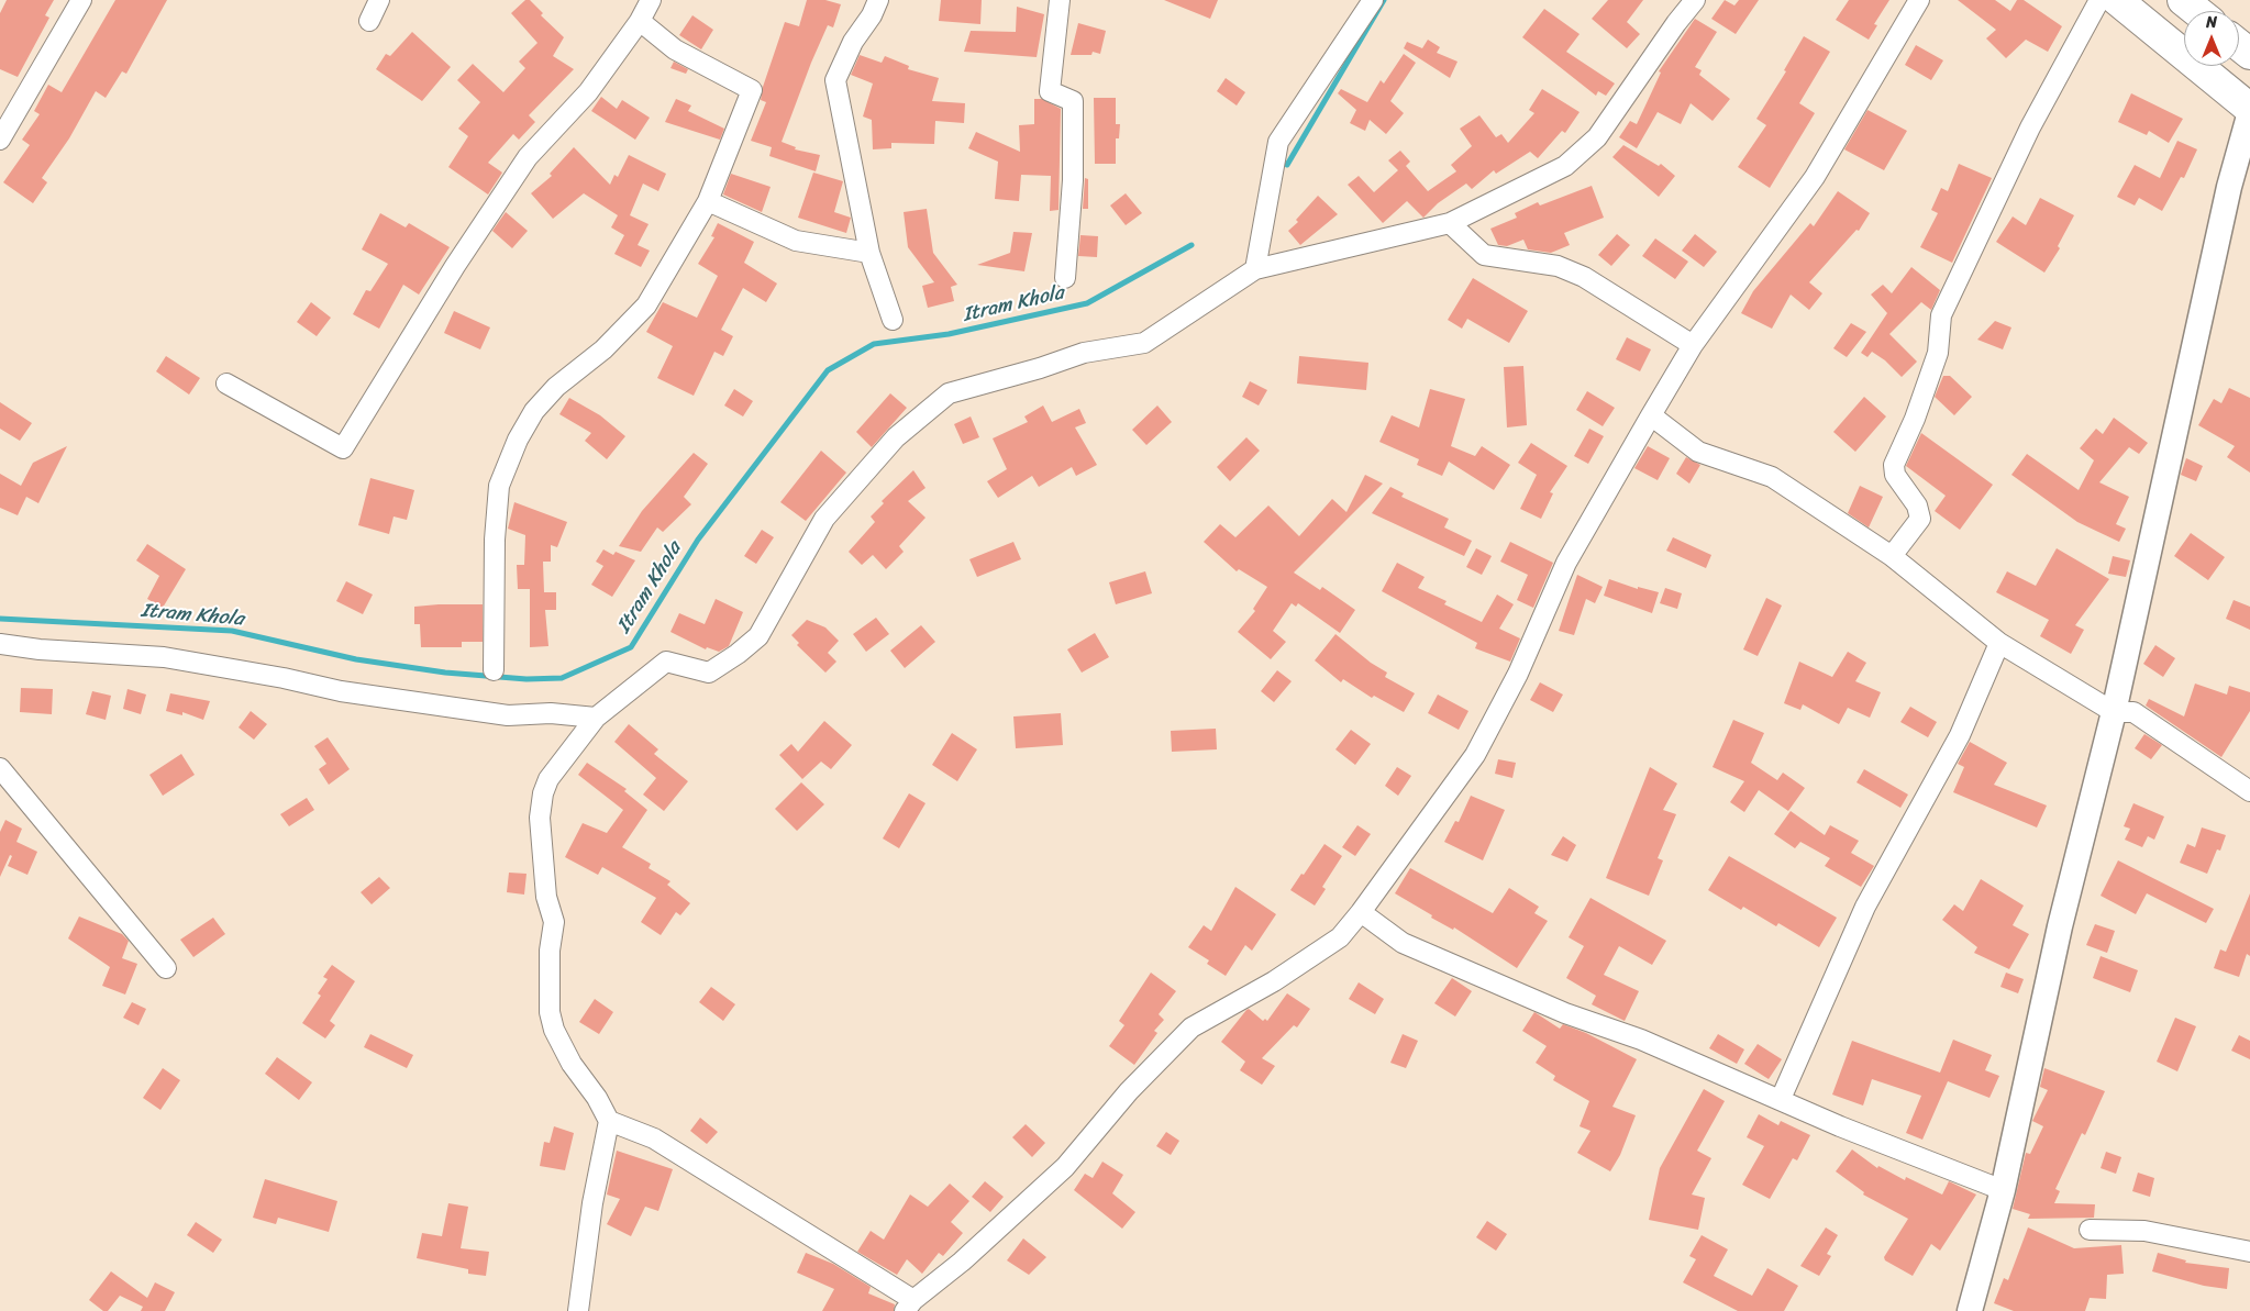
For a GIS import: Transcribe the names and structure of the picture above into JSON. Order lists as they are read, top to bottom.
{
  "water": ["Itram Khola"],
  "north": "top"
}
